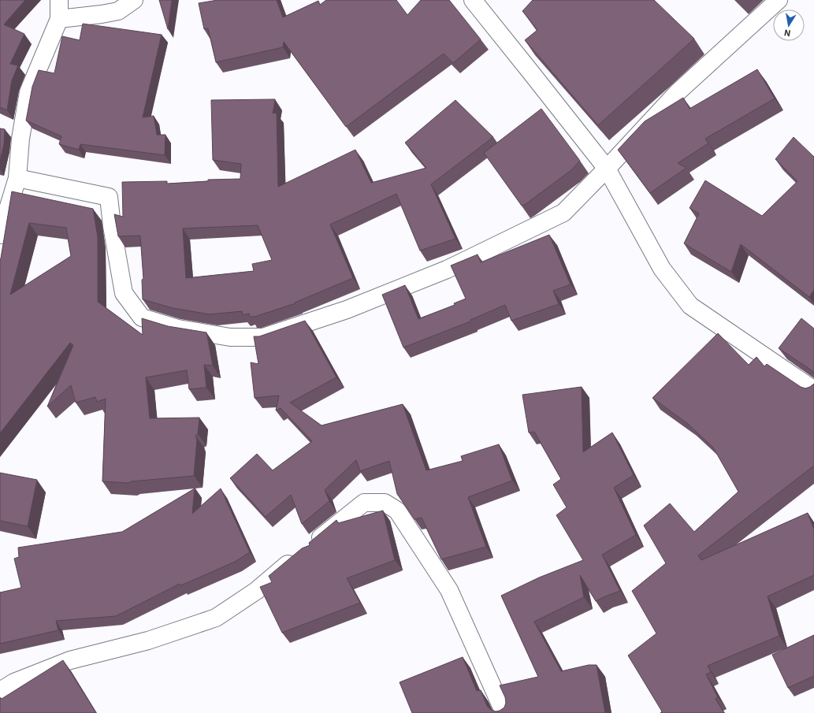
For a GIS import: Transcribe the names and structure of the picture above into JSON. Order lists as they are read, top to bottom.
{
  "north": "bottom"
}
